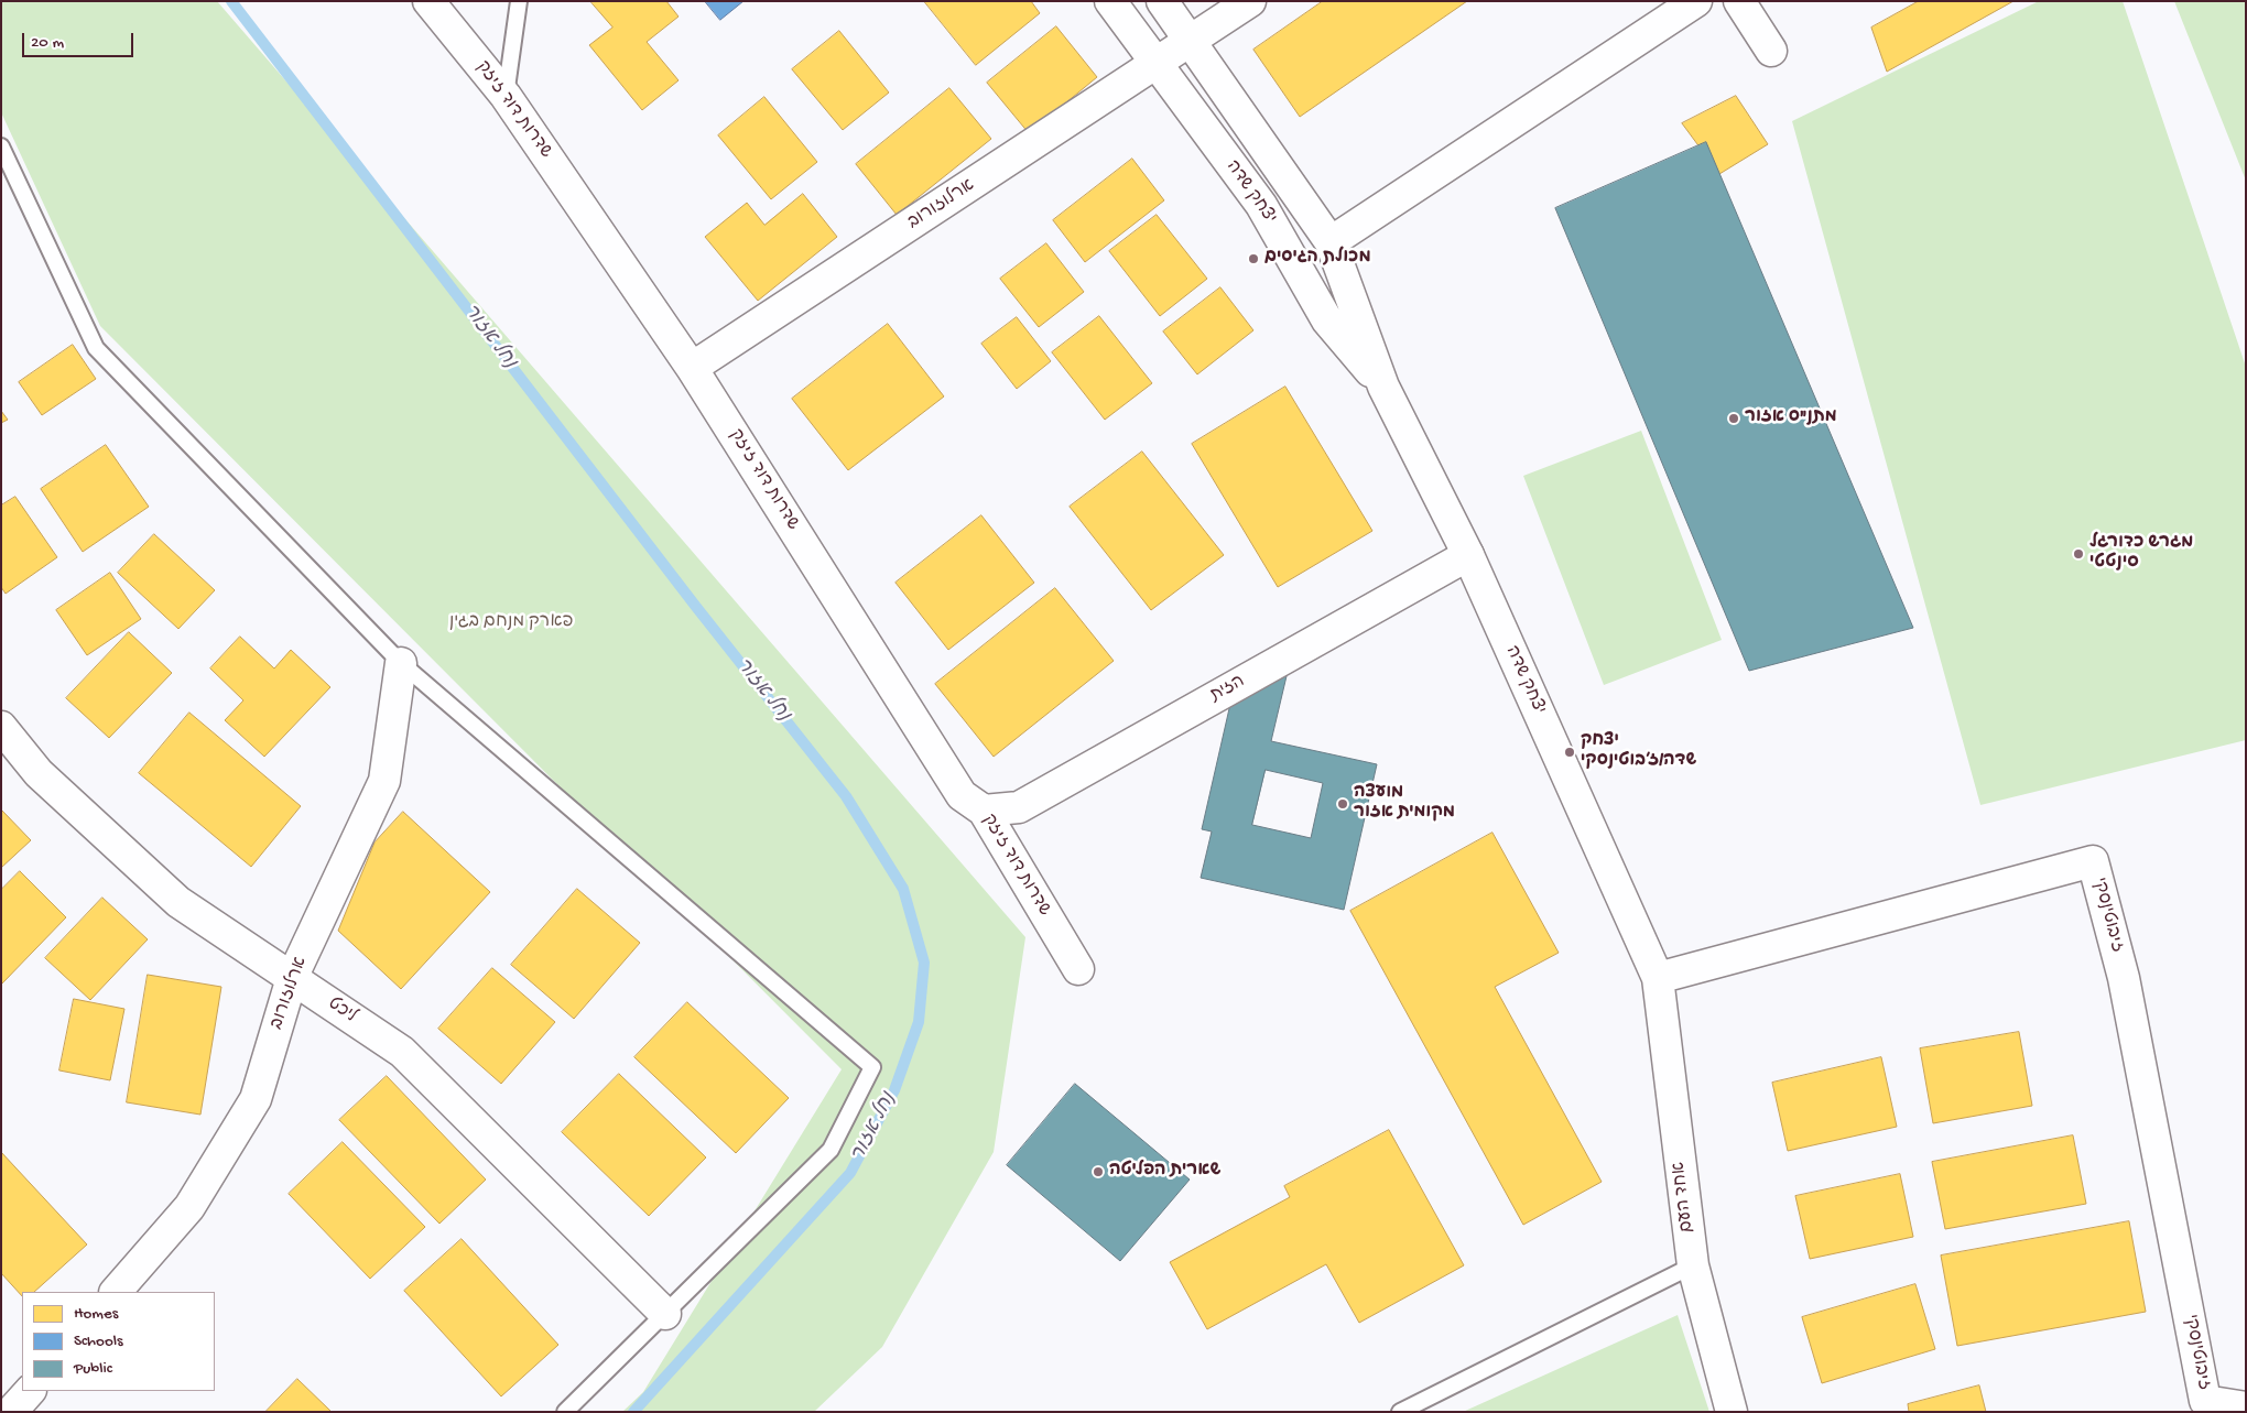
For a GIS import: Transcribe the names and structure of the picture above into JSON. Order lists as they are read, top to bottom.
{
  "streets": {
    "street": [
      "שדרות דוד ז'זק",
      "יצחק שדה",
      "ארלוזורוב",
      "הזית",
      "ז'בוטינסקי",
      "ליכט",
      "אחד העם"
    ]
  },
  "crossings": [
    ["שדרות דוד ז'זק", "ארלוזורוב"],
    ["שדרות דוד ז'זק", "הזית"],
    ["יצחק שדה", "ארלוזורוב"],
    ["יצחק שדה", "הזית"],
    ["יצחק שדה", "ז'בוטינסקי"],
    ["יצחק שדה", "אחד העם"],
    ["ארלוזורוב", "ליכט"],
    ["ז'בוטינסקי", "אחד העם"]
  ],
  "water": ["נחל אזור"],
  "parks": ["פארק מנחם בגין"],
  "places": [
    "מכולת הגיסים",
    "מתנ\"ס אזור",
    "מגרש כדורגל סינטטי",
    "יצחק שדה/ז׳בוטינסקי",
    "מועצה מקומית אזור",
    "שארית הפליטה"
  ],
  "legend": ["Homes", "Schools", "Public"],
  "scale_bar": "20 m"
}
